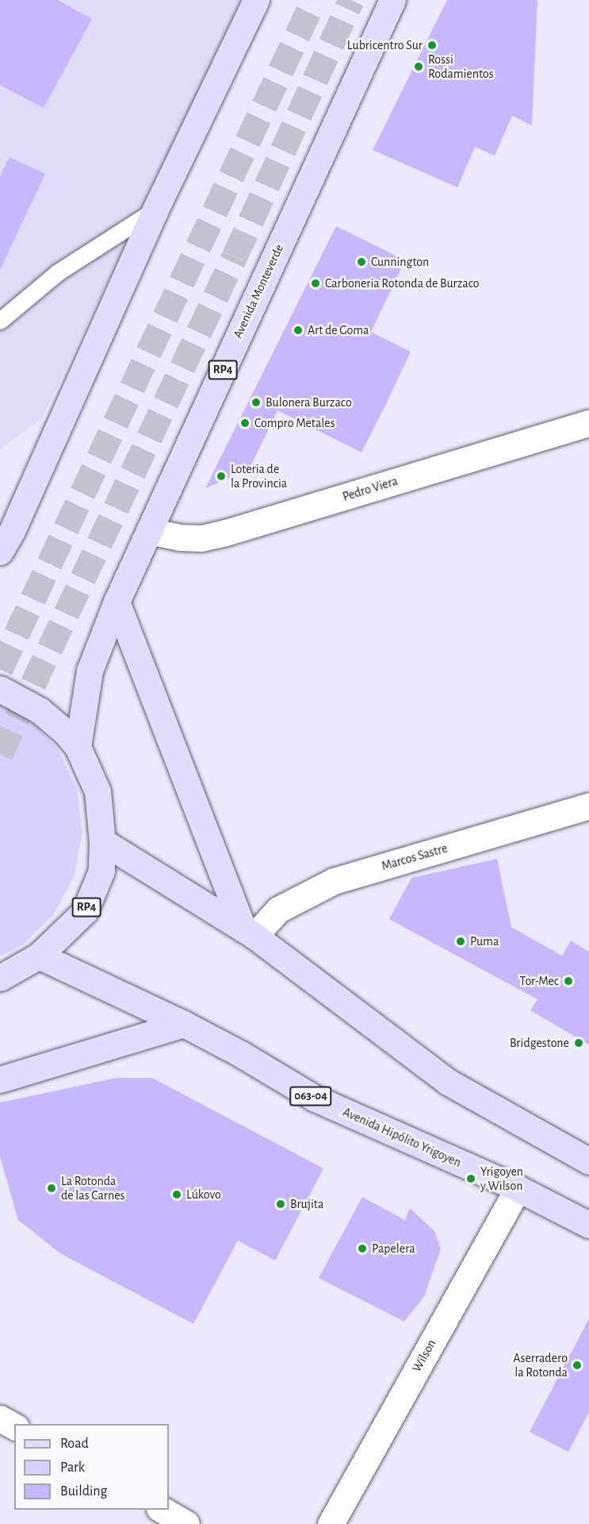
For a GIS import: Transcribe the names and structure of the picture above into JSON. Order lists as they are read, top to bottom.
{
  "streets": {
    "main road": [
      "Avenida Monteverde",
      "RP4",
      "063-04",
      "Avenida Hipólito Yrigoyen"
    ],
    "street": ["Pedro Viera", "Marcos Sastre", "Wilson"]
  },
  "crossings": [
    ["Avenida Monteverde", "RP4"],
    ["Avenida Monteverde", "Pedro Viera"],
    ["RP4", "Avenida Hipólito Yrigoyen"],
    ["Avenida Hipólito Yrigoyen", "Wilson"]
  ],
  "places": [
    "Lubricentro Sur",
    "Rossi Rodamientos",
    "Cunnington",
    "Carboneria Rotonda de Burzaco",
    "Art de Goma",
    "Bulonera Burzaco",
    "Compro Metales",
    "Loteria de la Provincia",
    "Puma",
    "Tor-Mec",
    "Bridgestone",
    "Yrigoyen y Wilson",
    "La Rotonda de las Carnes",
    "Lúkovo",
    "Brujita",
    "Papelera",
    "Aserradero la Rotonda"
  ],
  "legend": ["Road", "Park", "Building"]
}
